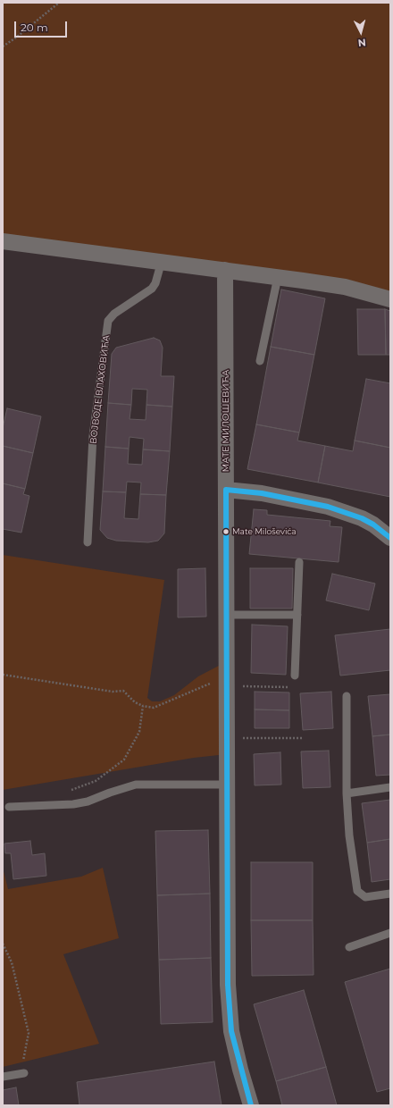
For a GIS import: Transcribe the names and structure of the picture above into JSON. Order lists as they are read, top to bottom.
{
  "streets": {
    "street": ["МАТЕ МИЛОШЕВИЋА"],
    "lane": ["ВОЈВОДЕ ВЛАХОВИЋА"]
  },
  "places": ["Mate Miloševića"],
  "scale_bar": "20 m",
  "north": "bottom"
}
